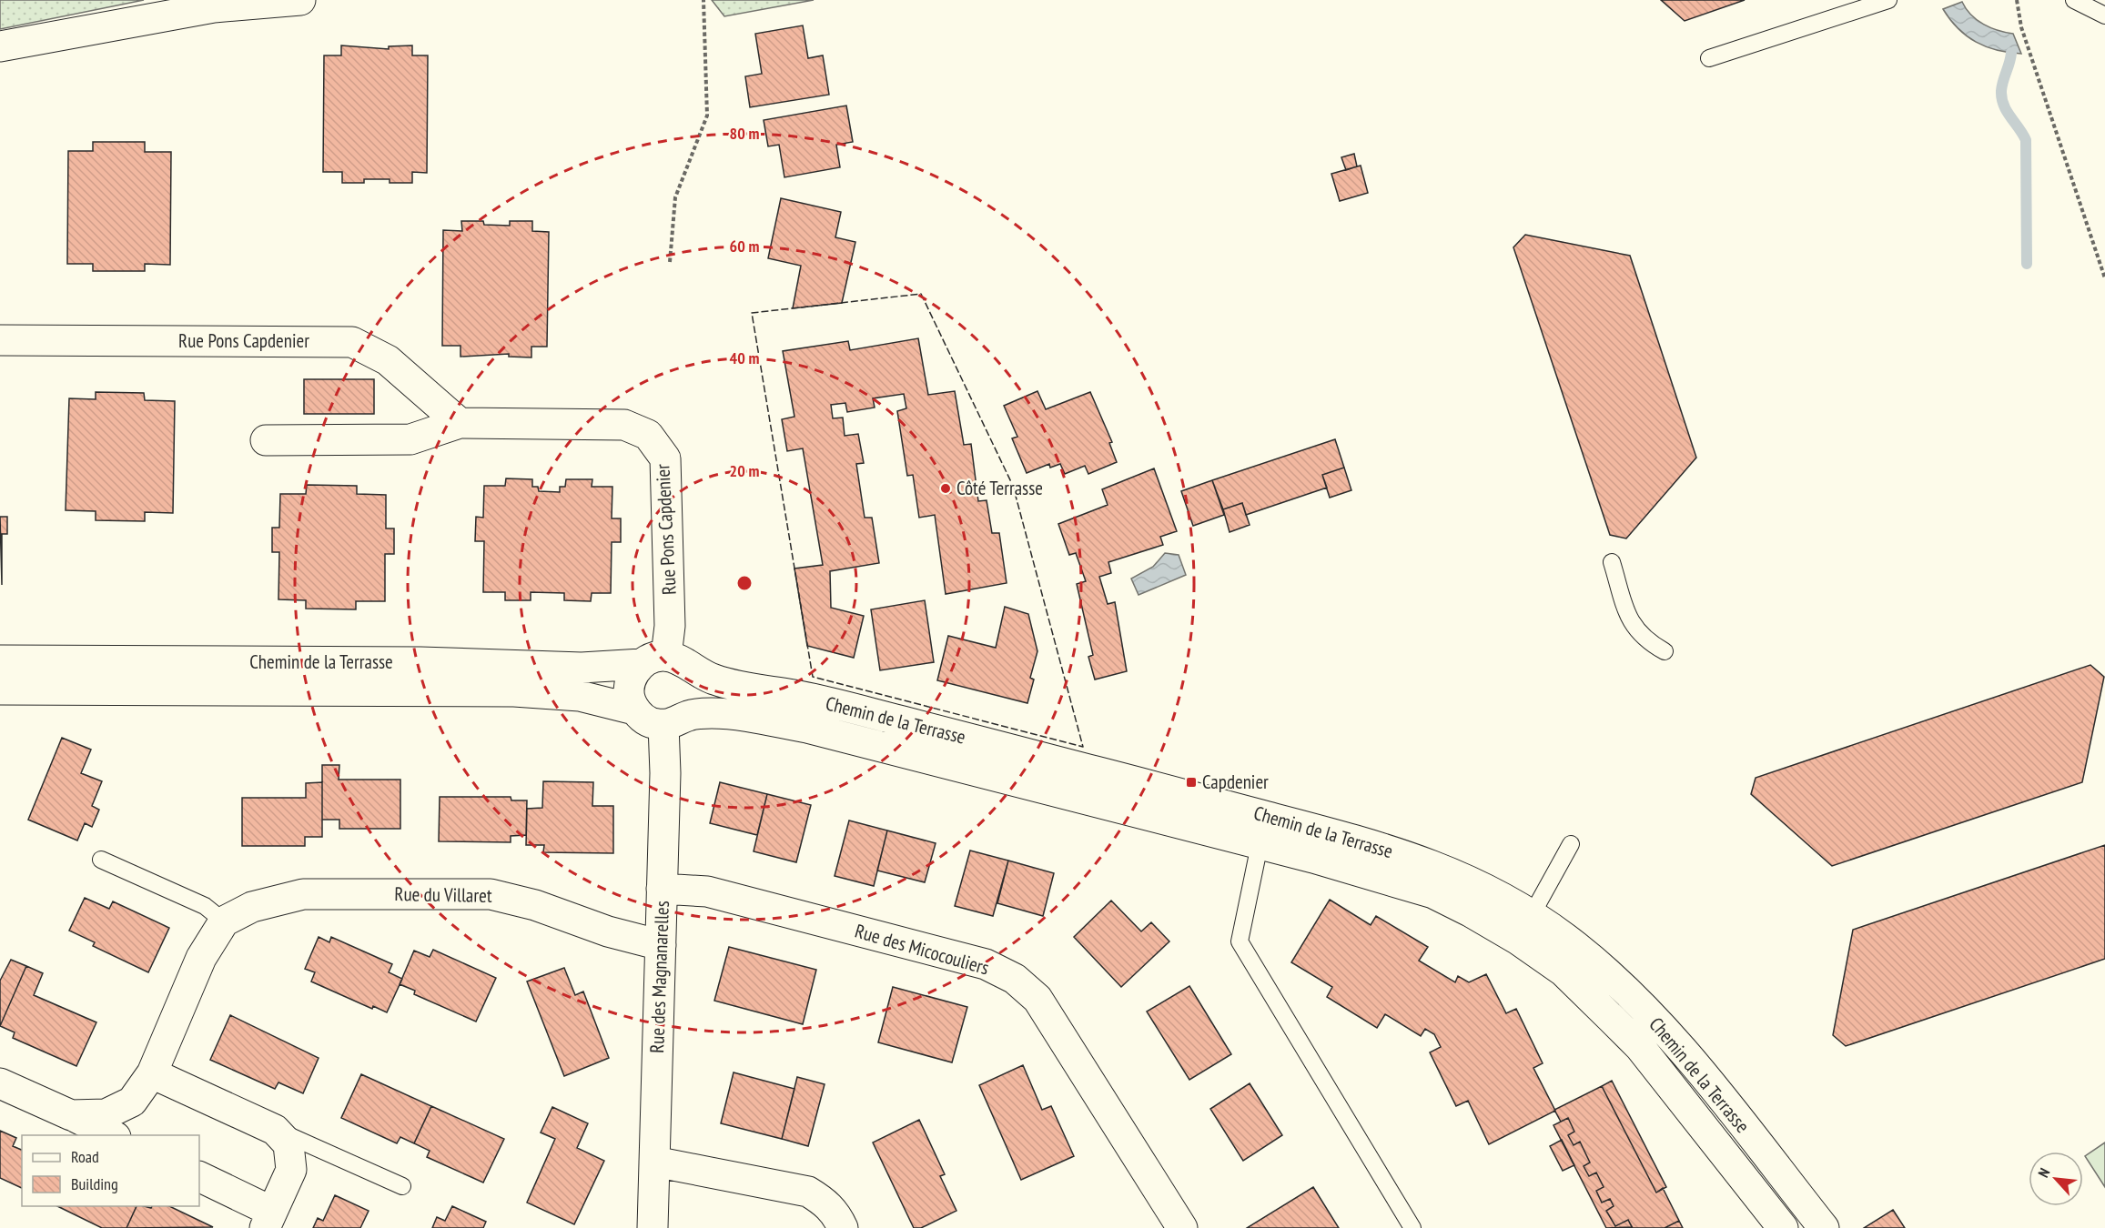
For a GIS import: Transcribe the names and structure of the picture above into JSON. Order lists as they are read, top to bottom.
{
  "streets": {
    "street": [
      "Rue Pons Capdenier",
      "Chemin de la Terrasse",
      "Rue du Villaret",
      "Rue des Micocouliers",
      "Rue des Magnanarelles"
    ]
  },
  "crossings": [
    ["Rue Pons Capdenier", "Chemin de la Terrasse"],
    ["Rue Pons Capdenier", "Rue des Magnanarelles"],
    ["Chemin de la Terrasse", "Rue des Magnanarelles"],
    ["Rue du Villaret", "Rue des Magnanarelles"],
    ["Rue des Micocouliers", "Rue des Magnanarelles"]
  ],
  "places": {
    "other": ["Côté Terrasse"],
    "transit": ["Capdenier"]
  },
  "legend": ["Road", "Building"],
  "north": "top left",
  "rings": [
    "80 m",
    "60 m",
    "40 m",
    "20 m"
  ]
}
